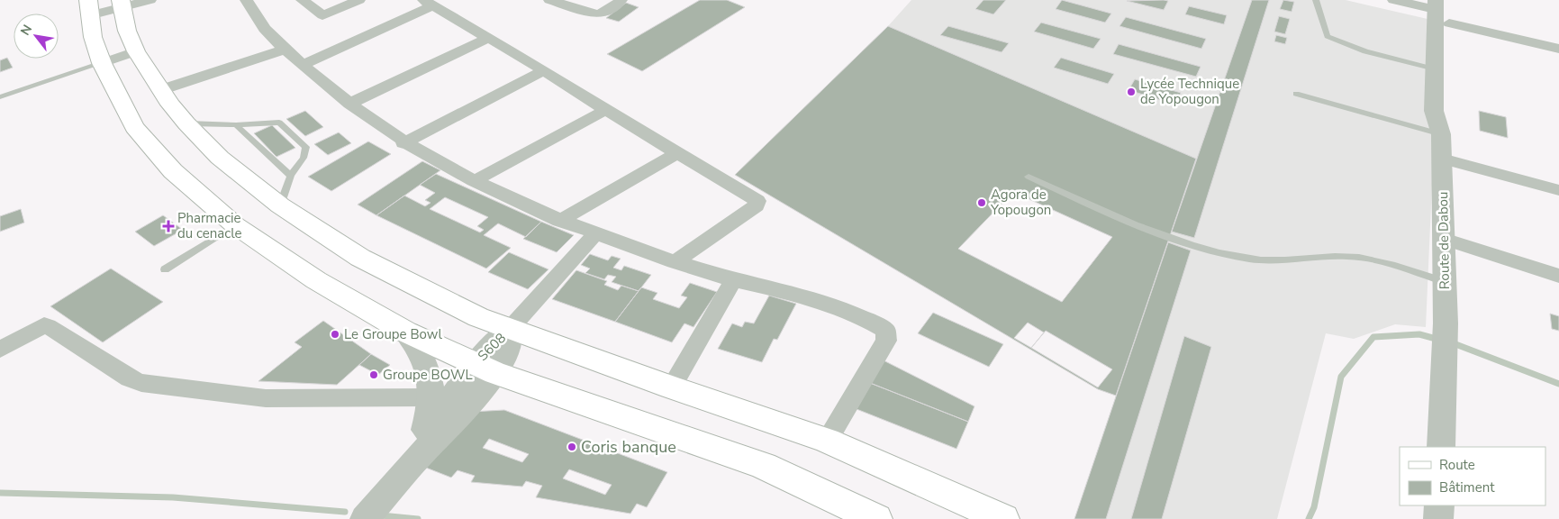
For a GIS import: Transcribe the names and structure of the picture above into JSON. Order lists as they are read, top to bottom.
{
  "streets": {
    "street": ["Route de Dabou", "S608"]
  },
  "places": {
    "other": [
      "Lycée Technique de Yopougon",
      "Agora de Yopougon",
      "Le Groupe Bowl",
      "Groupe BOWL",
      "Coris banque"
    ],
    "health": ["Pharmacie du cenacle"]
  },
  "legend": ["Route", "Bâtiment"],
  "north": "top left"
}
